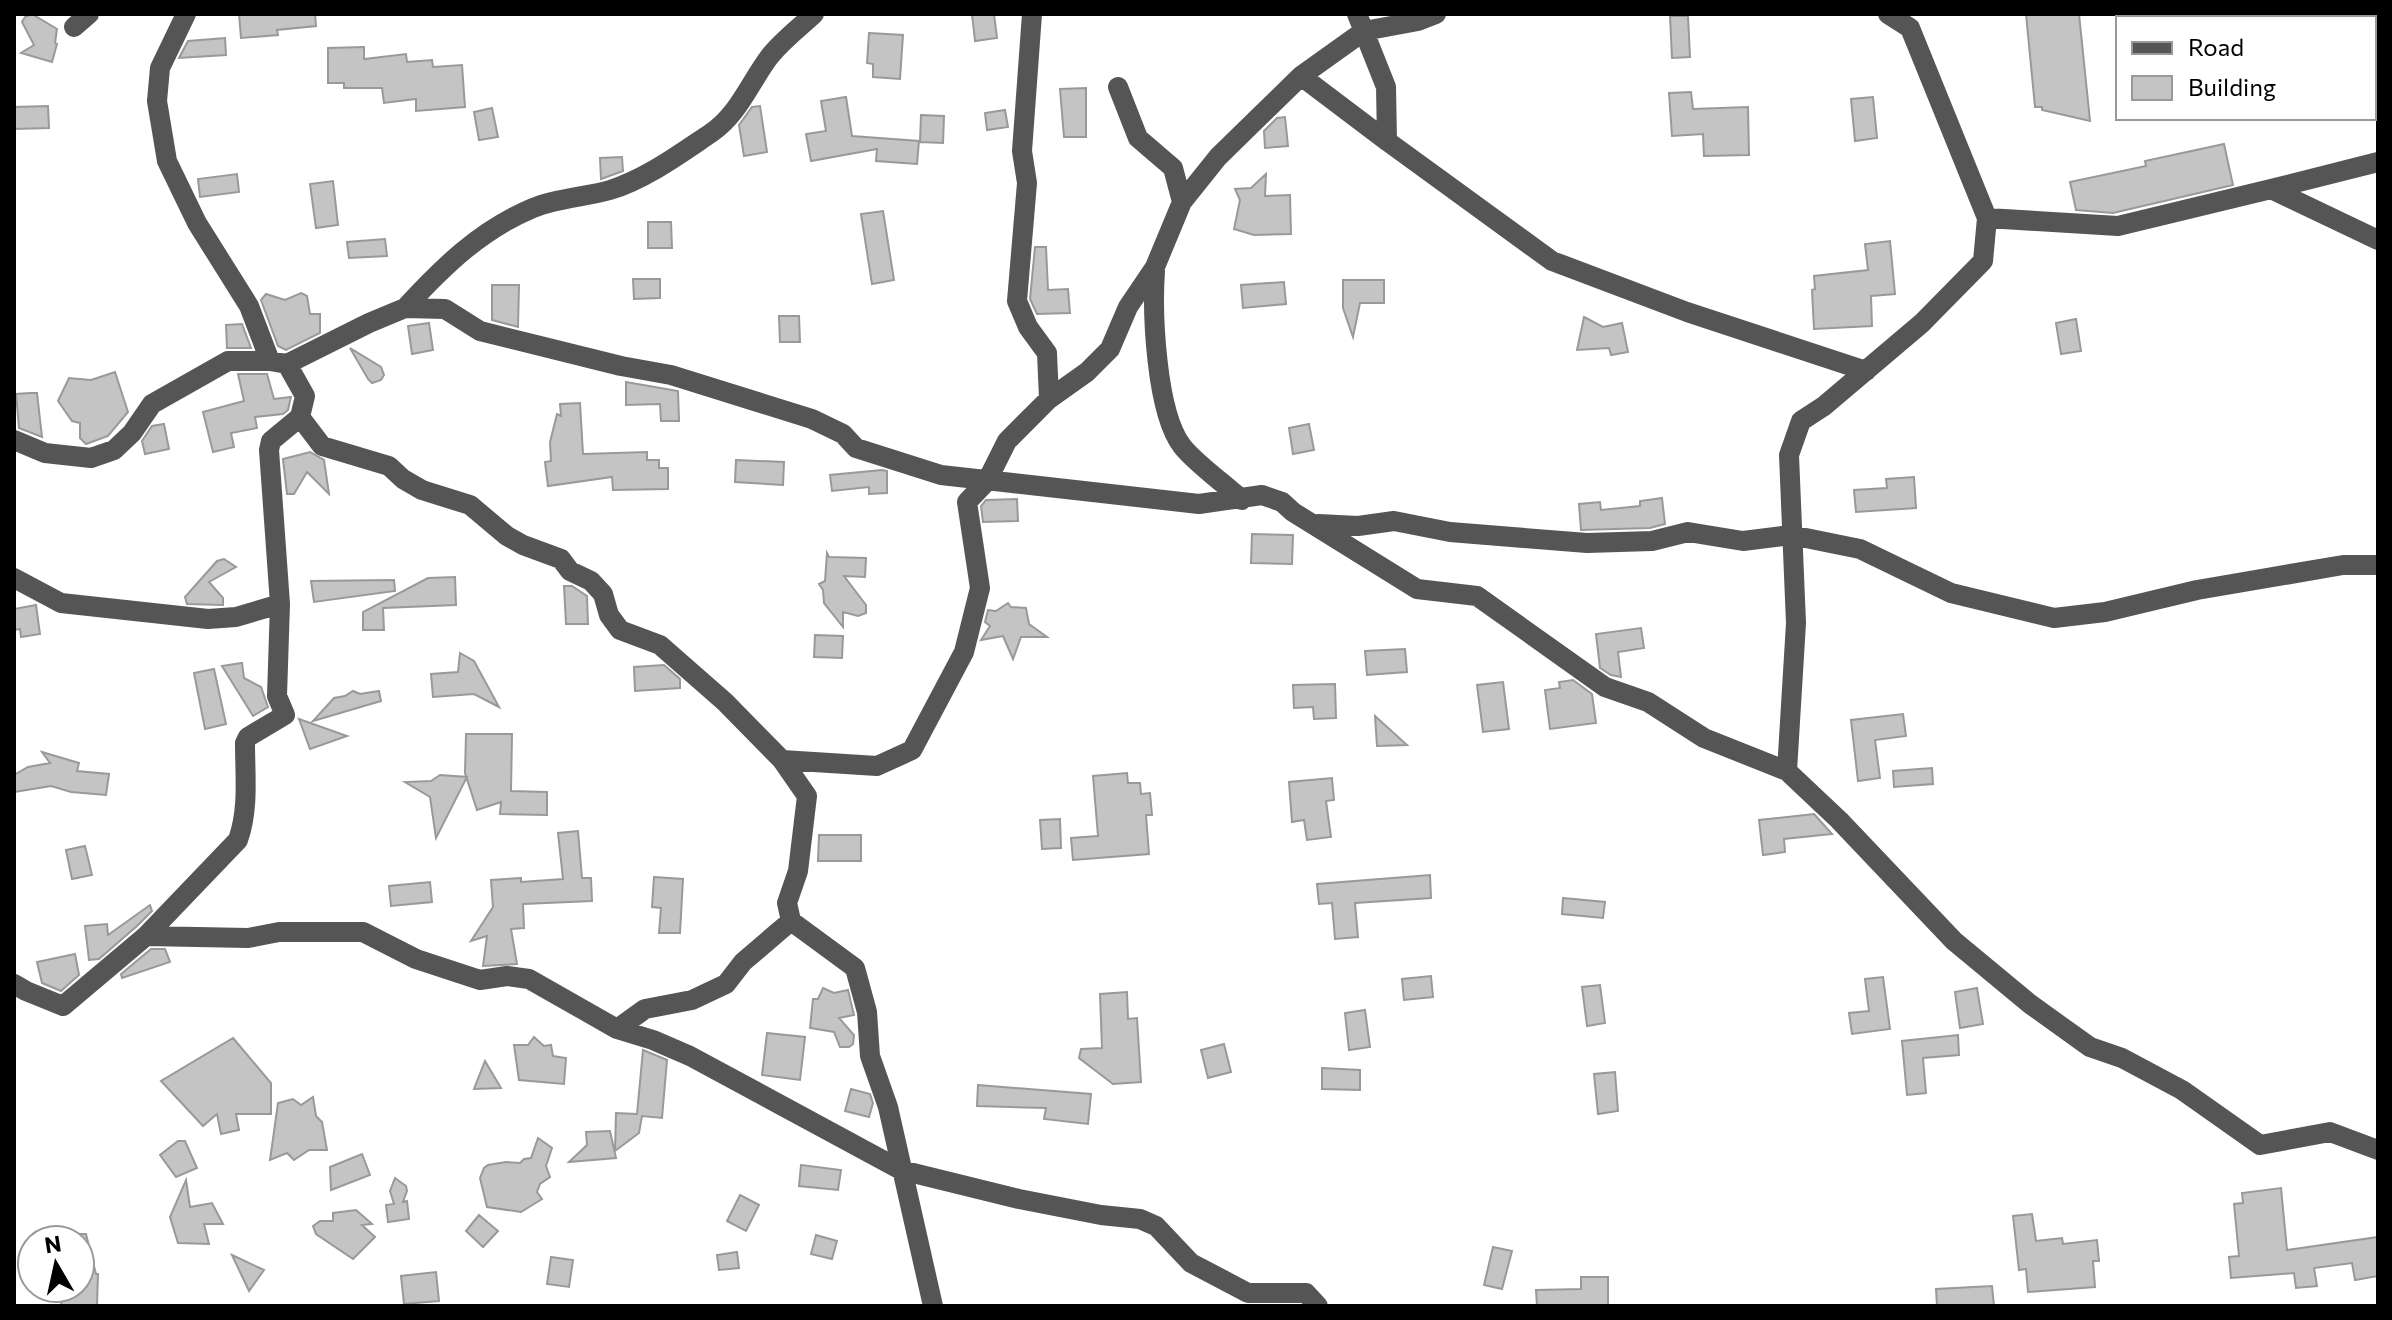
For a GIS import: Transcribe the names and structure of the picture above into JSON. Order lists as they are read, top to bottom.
{
  "legend": ["Road", "Building"],
  "north": "top"
}
